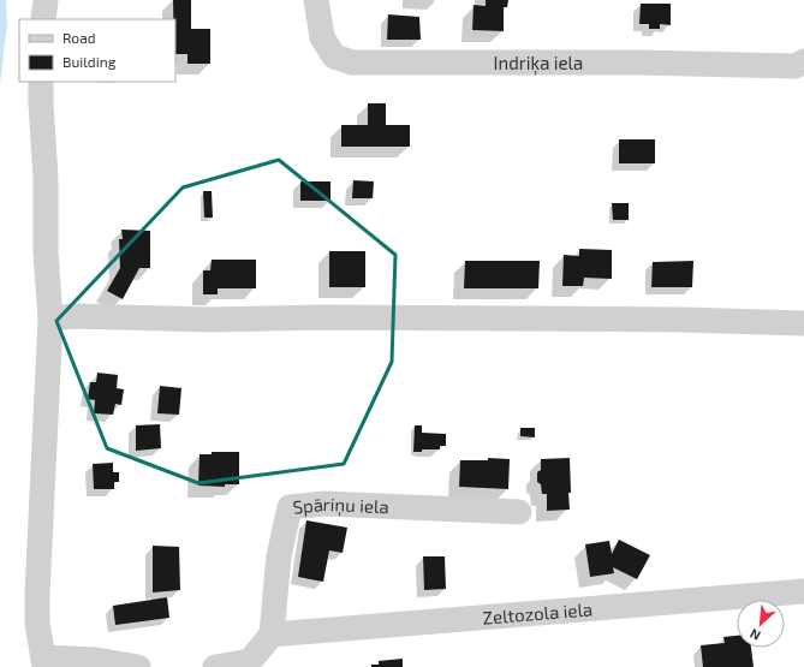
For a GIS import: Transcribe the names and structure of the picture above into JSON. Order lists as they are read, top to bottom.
{
  "streets": {
    "street": ["Indriķa iela", "Spāriņu iela", "Zeltozola iela"]
  },
  "crossings": [
    ["Spāriņu iela", "Zeltozola iela"]
  ],
  "legend": ["Road", "Building"],
  "north": "bottom left"
}
